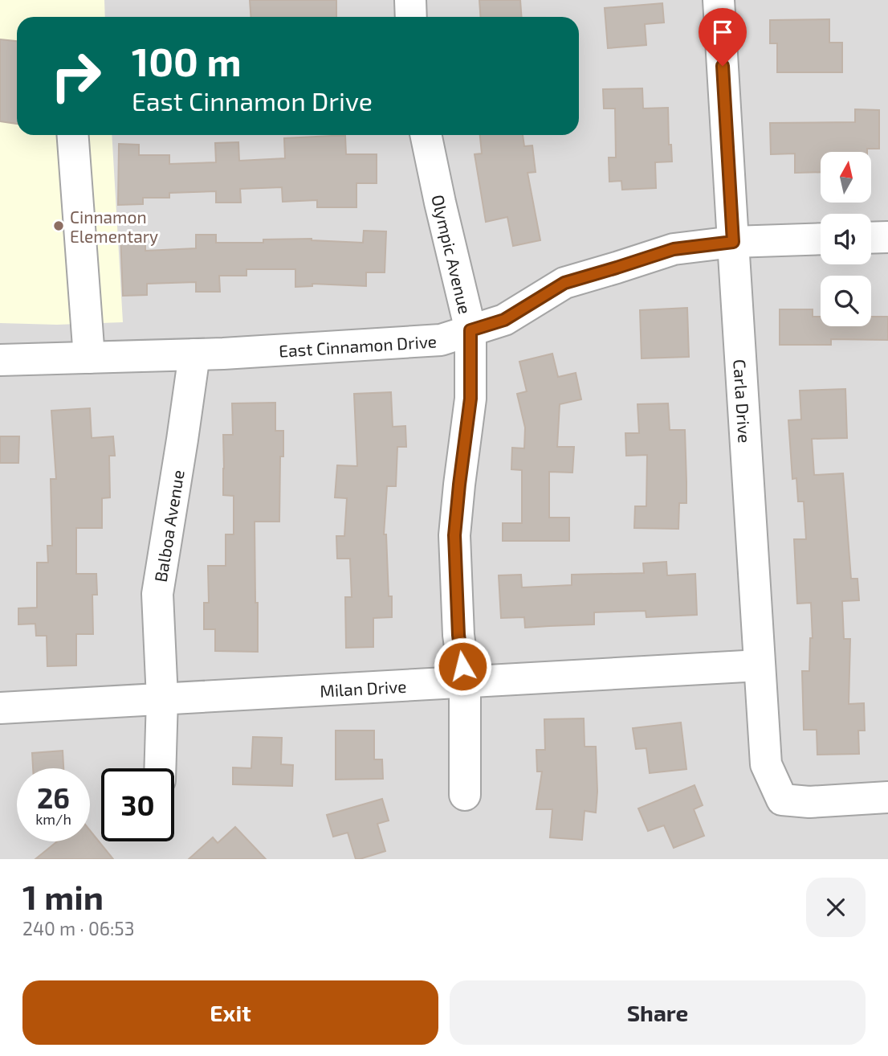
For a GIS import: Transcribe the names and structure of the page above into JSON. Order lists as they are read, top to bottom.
{
  "streets": {
    "street": [
      "Olympic Avenue",
      "East Cinnamon Drive",
      "Carla Drive",
      "Balboa Avenue",
      "Milan Drive"
    ]
  },
  "crossings": [
    ["Olympic Avenue", "East Cinnamon Drive"],
    ["Olympic Avenue", "Milan Drive"],
    ["East Cinnamon Drive", "Carla Drive"],
    ["East Cinnamon Drive", "Balboa Avenue"],
    ["Carla Drive", "Milan Drive"],
    ["Balboa Avenue", "Milan Drive"]
  ],
  "places": ["Cinnamon Elementary"],
  "north": "top",
  "page": {
    "turn": ["100 m", "East Cinnamon Drive"],
    "speed": "26 km/h",
    "limit": "30",
    "heading": ["1 min", "240 m · 06:53"],
    "buttons": ["Exit", "Share"]
  }
}
